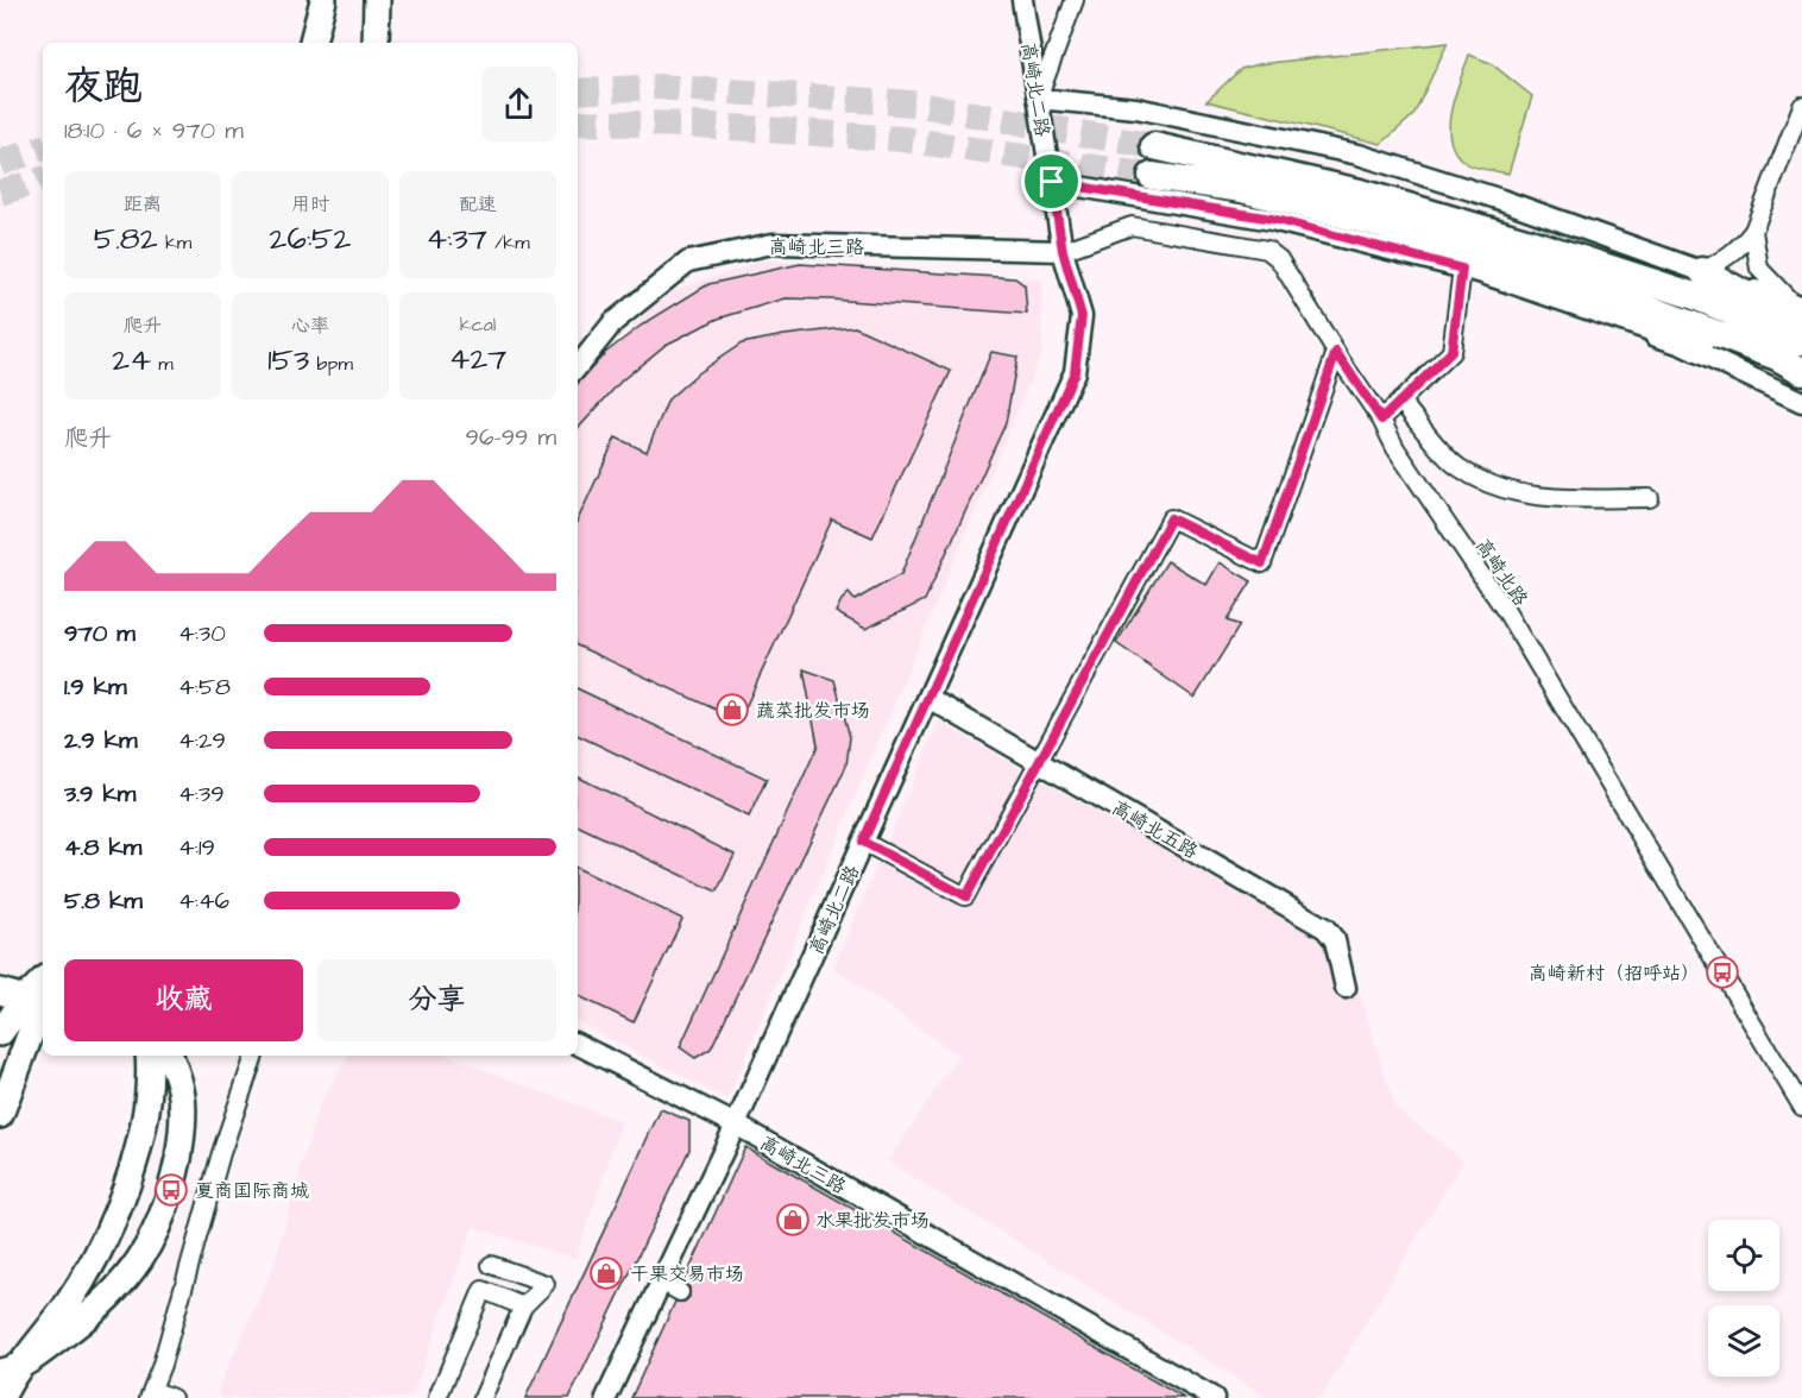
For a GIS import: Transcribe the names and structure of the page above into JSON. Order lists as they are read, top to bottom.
{
  "streets": {
    "street": [
      "高崎北二路",
      "高崎北三路",
      "高崎北路",
      "高崎北五路"
    ]
  },
  "crossings": [
    ["高崎北二路", "高崎北三路"],
    ["高崎北二路", "高崎北路"],
    ["高崎北二路", "高崎北五路"],
    ["高崎北三路", "高崎北路"]
  ],
  "places": {
    "shop": ["蔬菜批发市场", "水果批发市场", "干果交易市场"],
    "bus stop": ["高崎新村（招呼站）", "夏商国际商城"]
  },
  "page": {
    "heading": ["夜跑", "18:10 · 6 × 970 m"],
    "stats": [
      ["距离", "5.82 km"],
      ["用时", "26:52"],
      ["配速", "4:37 /km"],
      ["爬升", "24 m"],
      ["心率", "153 bpm"],
      ["kcal", "427"]
    ],
    "chart": ["爬升", "96–99 m"],
    "list": [
      {
        "name": "970 m",
        "note": "4:30"
      },
      {
        "name": "1.9 km",
        "note": "4:58"
      },
      {
        "name": "2.9 km",
        "note": "4:29"
      },
      {
        "name": "3.9 km",
        "note": "4:39"
      },
      {
        "name": "4.8 km",
        "note": "4:19"
      },
      {
        "name": "5.8 km",
        "note": "4:46"
      }
    ],
    "buttons": ["收藏", "分享"]
  }
}
